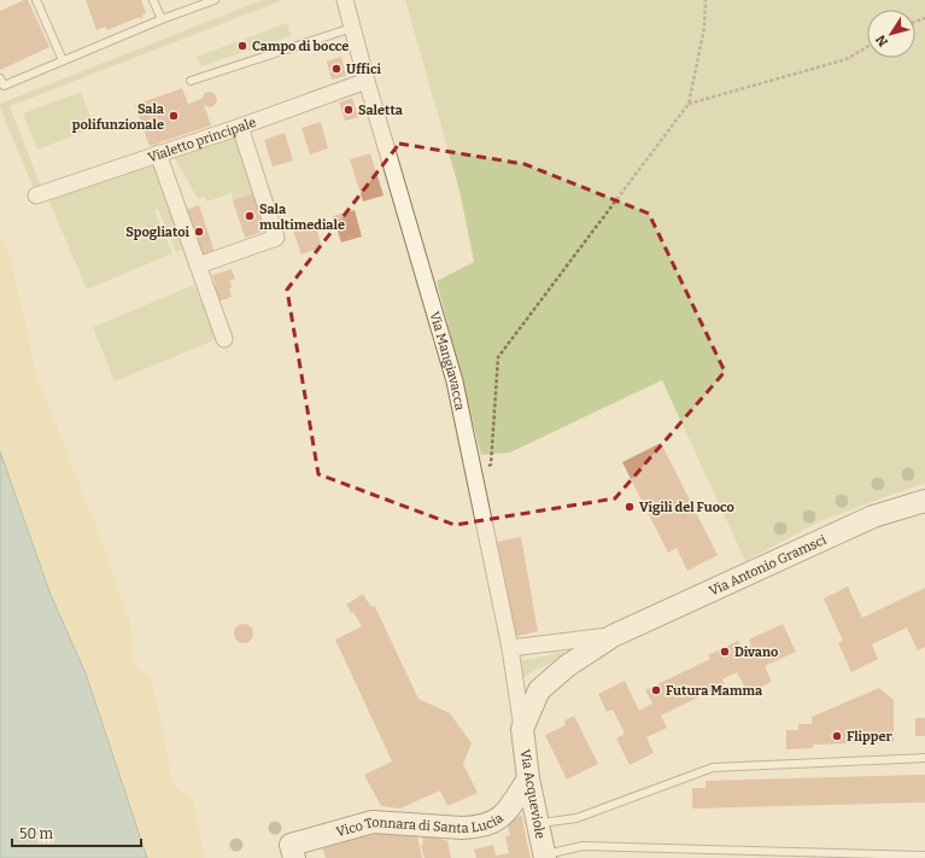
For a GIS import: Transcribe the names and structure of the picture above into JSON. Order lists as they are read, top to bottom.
{
  "streets": {
    "main road": ["Via Antonio Gramsci", "Via Acqueviole", "Vico Tonnara di Santa Lucia"],
    "street": ["Vialetto principale", "Via Mangiavacca"]
  },
  "crossings": [
    ["Vialetto principale", "Via Mangiavacca"],
    ["Via Mangiavacca", "Via Antonio Gramsci"],
    ["Via Mangiavacca", "Via Acqueviole"],
    ["Via Antonio Gramsci", "Via Acqueviole"],
    ["Via Acqueviole", "Vico Tonnara di Santa Lucia"]
  ],
  "places": [
    "Campo di bocce",
    "Uffici",
    "Saletta",
    "Sala polifunzionale",
    "Sala multimediale",
    "Spogliatoi",
    "Vigili del Fuoco",
    "Divano",
    "Futura Mamma",
    "Flipper"
  ],
  "scale_bar": "50 m",
  "north": "bottom left"
}
